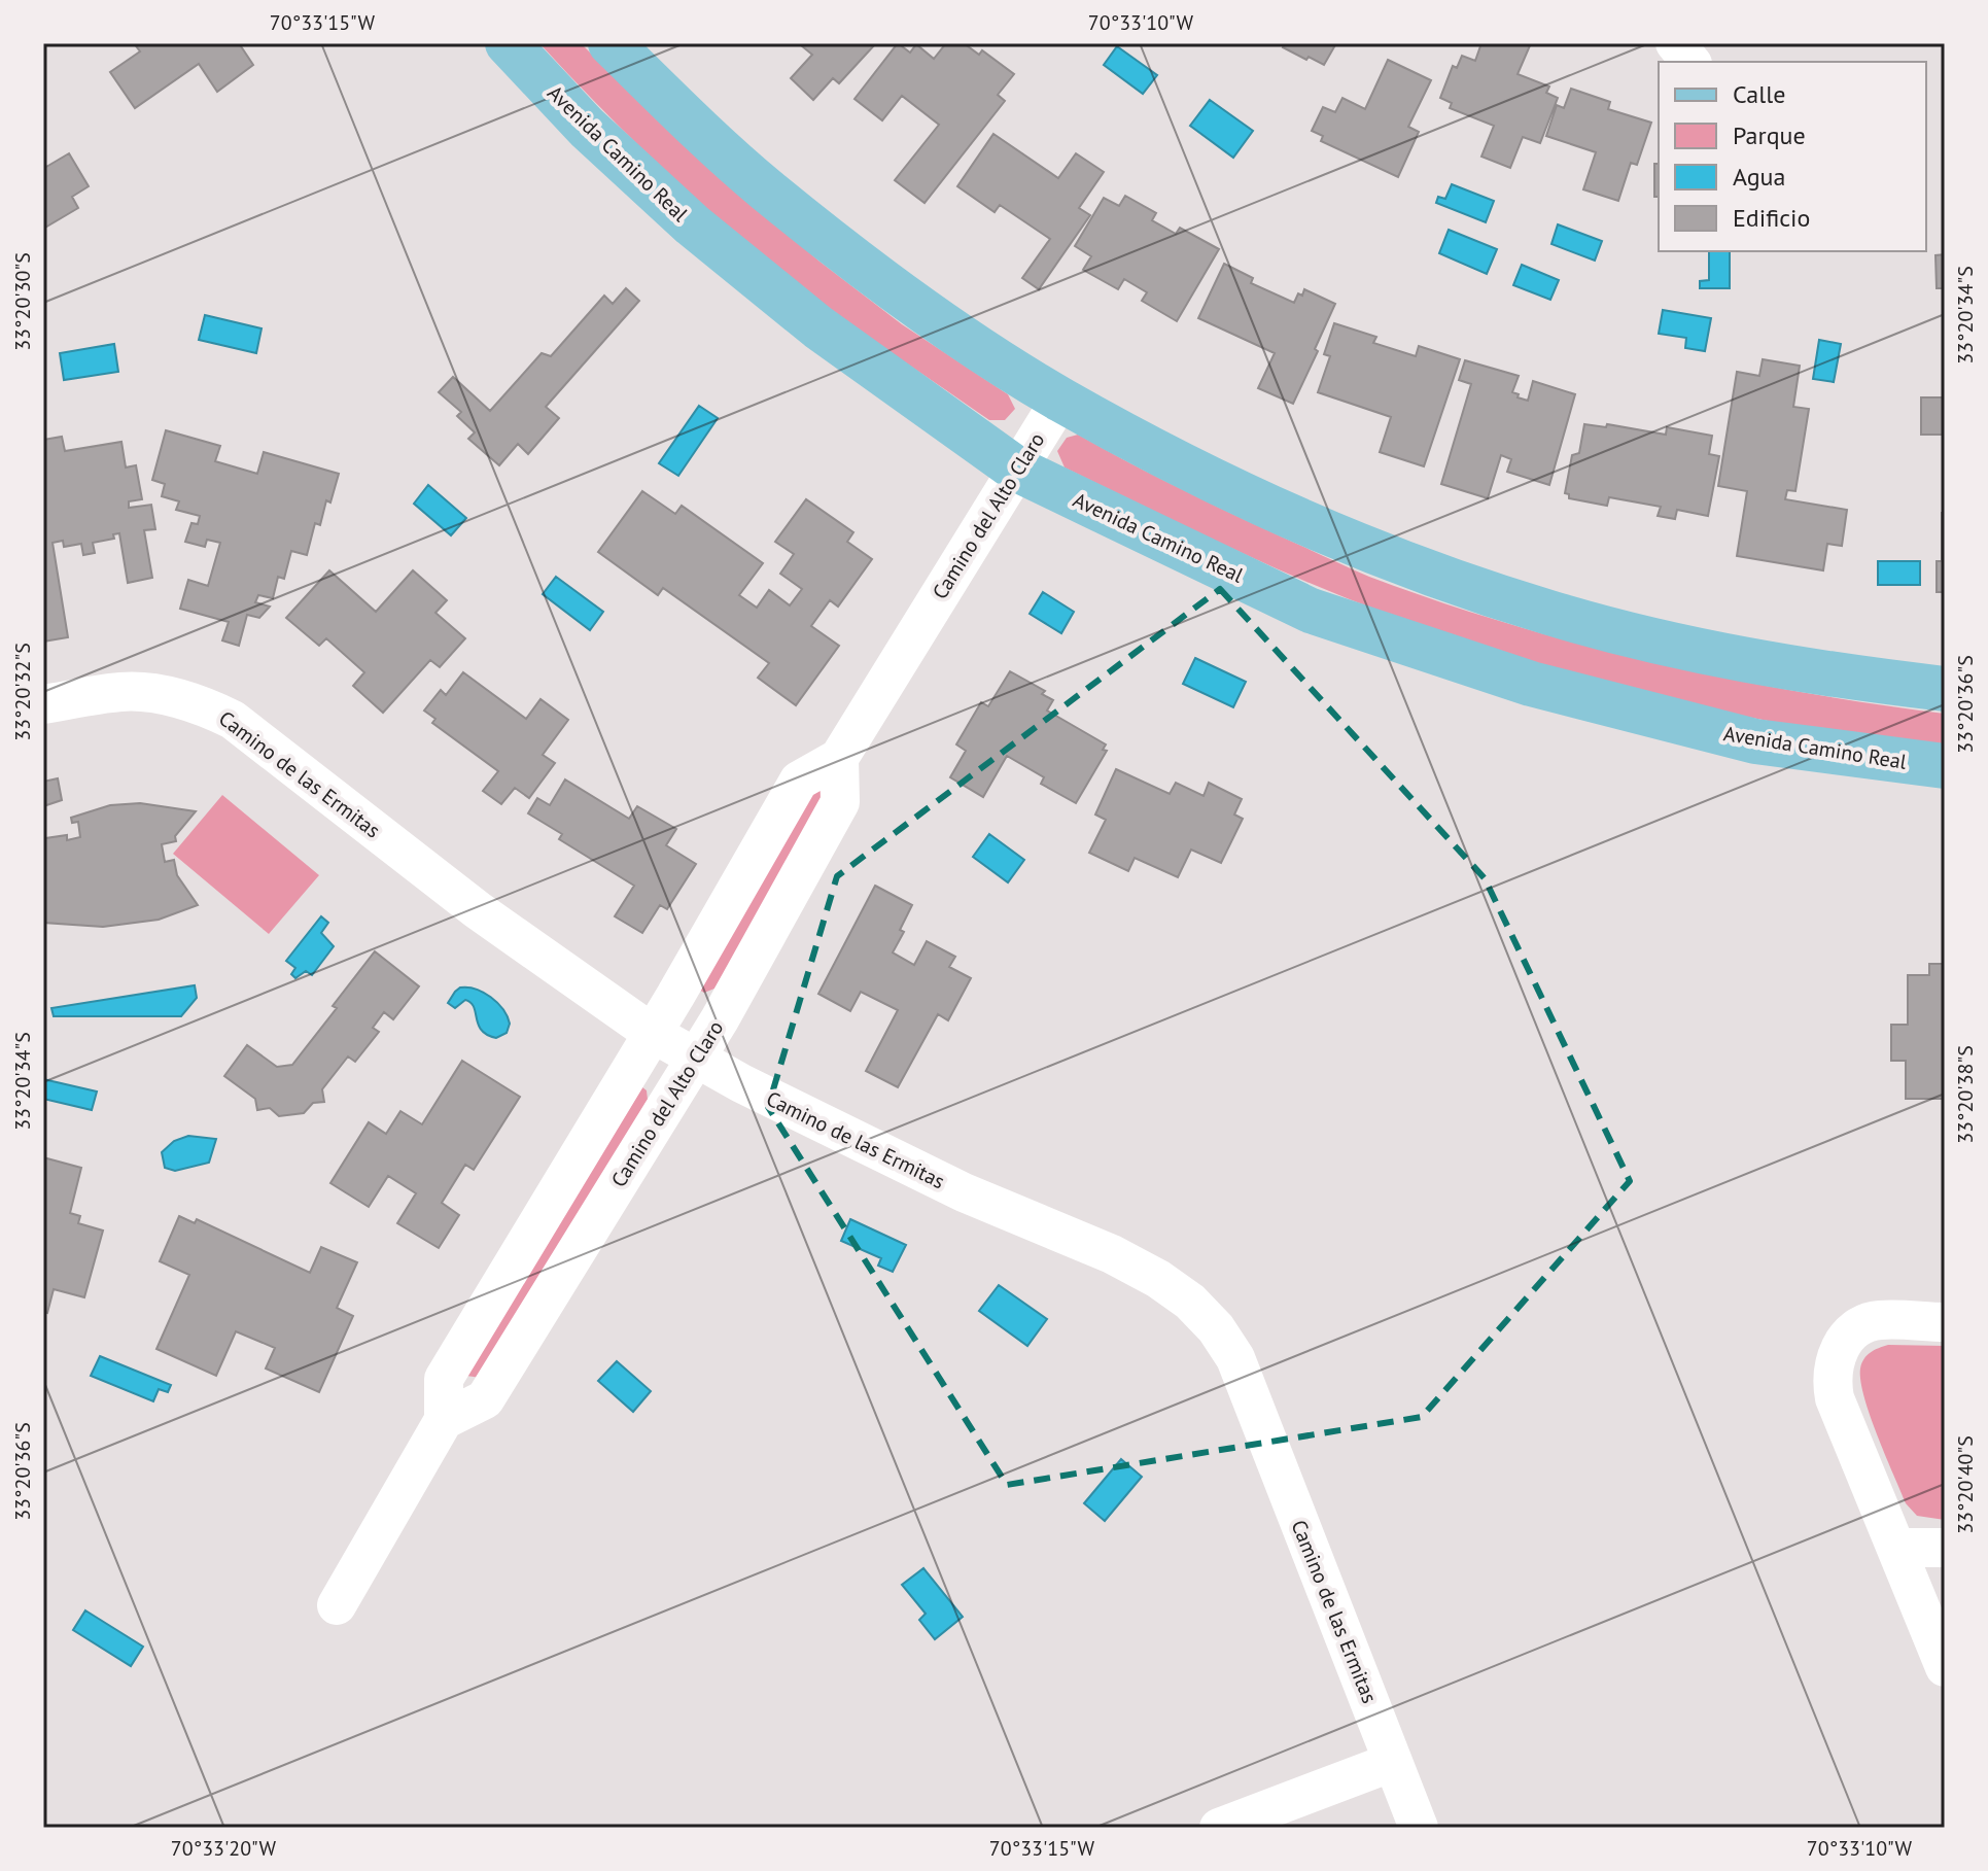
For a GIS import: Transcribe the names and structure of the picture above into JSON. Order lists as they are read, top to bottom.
{
  "streets": {
    "main road": ["Avenida Camino Real"],
    "street": ["Camino del Alto Claro", "Camino de las Ermitas"]
  },
  "crossings": [
    ["Avenida Camino Real", "Camino del Alto Claro"],
    ["Camino del Alto Claro", "Camino de las Ermitas"]
  ],
  "legend": [
    "Calle",
    "Parque",
    "Agua",
    "Edificio"
  ],
  "coordinates": [
    "70°33'15\"W",
    "70°33'10\"W",
    "33°20'30\"S",
    "33°20'34\"S",
    "33°20'32\"S",
    "33°20'36\"S",
    "33°20'38\"S",
    "33°20'40\"S",
    "70°33'20\"W"
  ]
}
